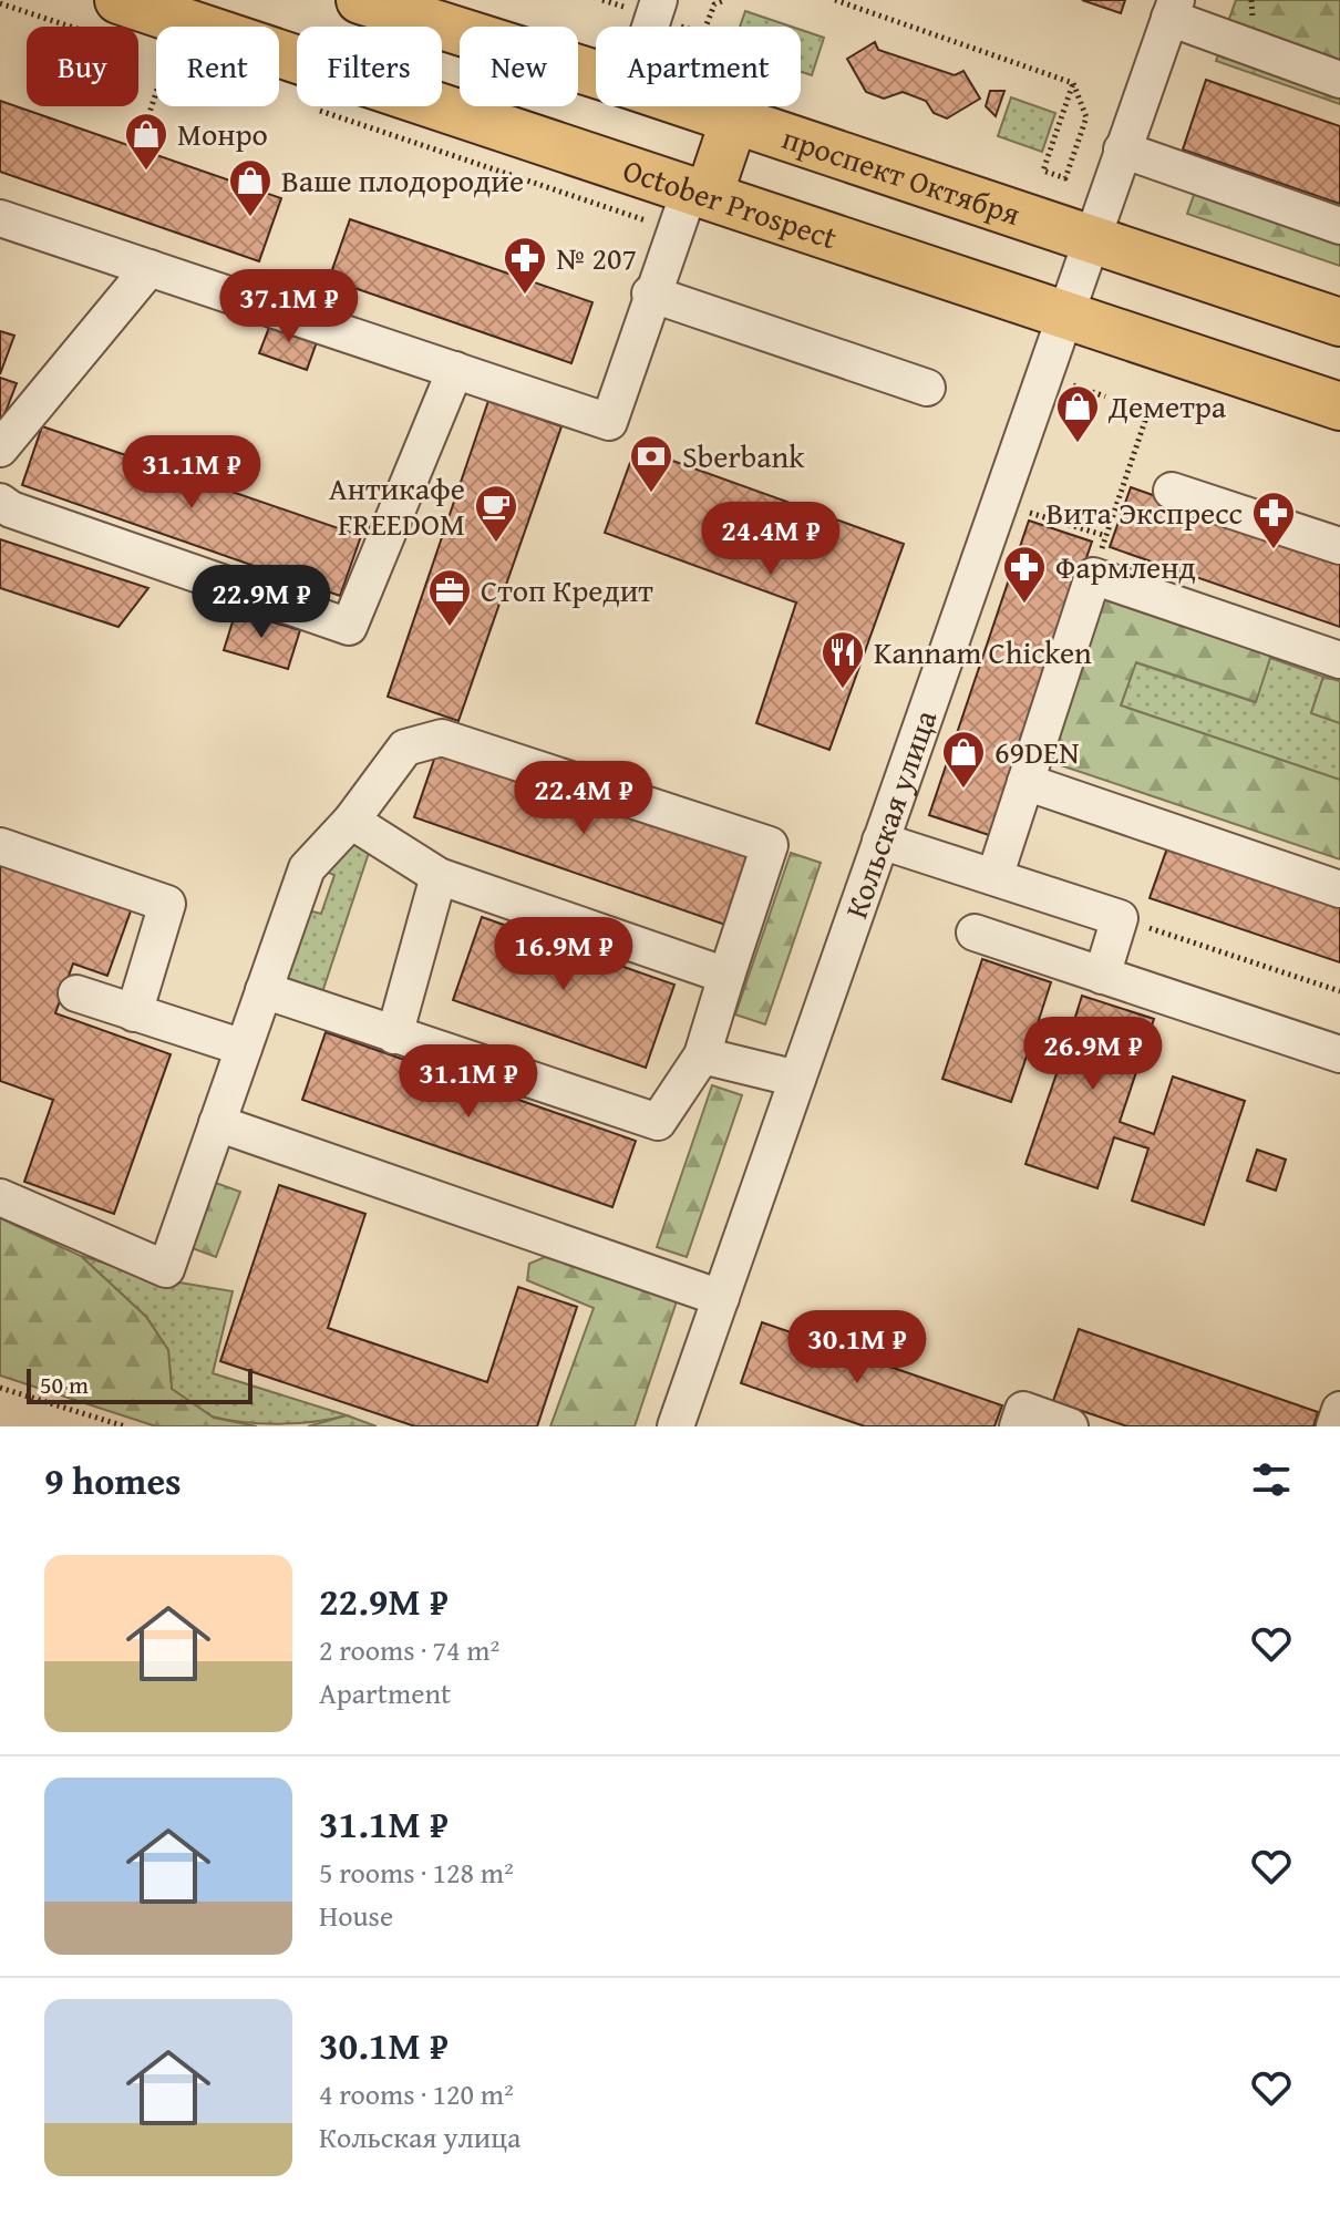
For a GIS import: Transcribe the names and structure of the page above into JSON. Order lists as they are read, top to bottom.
{
  "streets": {
    "main road": ["проспект Октября", "October Prospect"],
    "street": ["Кольская улица"]
  },
  "crossings": [
    ["проспект Октября", "Кольская улица"],
    ["October Prospect", "Кольская улица"]
  ],
  "places": {
    "shop": [
      "Монро",
      "Ваше плодородие",
      "Деметра",
      "69DEN"
    ],
    "pharmacy": ["№ 207", "Вита Экспресс", "Фармленд"],
    "bank": ["Sberbank"],
    "cafe": ["Антикафе FREEDOM"],
    "office": ["Стоп Кредит"],
    "restaurant": ["Kannam Chicken"]
  },
  "scale_bar": "50 m",
  "page": {
    "chip": [
      "Buy",
      "Rent",
      "Filters",
      "New",
      "Apartment"
    ],
    "price": [
      "37.1M ₽",
      "31.1M ₽",
      "24.4M ₽",
      "22.9M ₽",
      "22.4M ₽",
      "16.9M ₽",
      "26.9M ₽",
      "31.1M ₽",
      "30.1M ₽"
    ],
    "scale": "50 m",
    "heading": "9 homes",
    "list": [
      {
        "name": "22.9M ₽",
        "note": "2 rooms · 74 m² · Apartment"
      },
      {
        "name": "31.1M ₽",
        "note": "5 rooms · 128 m² · House"
      },
      {
        "name": "30.1M ₽",
        "note": "4 rooms · 120 m² · Кольская улица"
      }
    ]
  }
}
